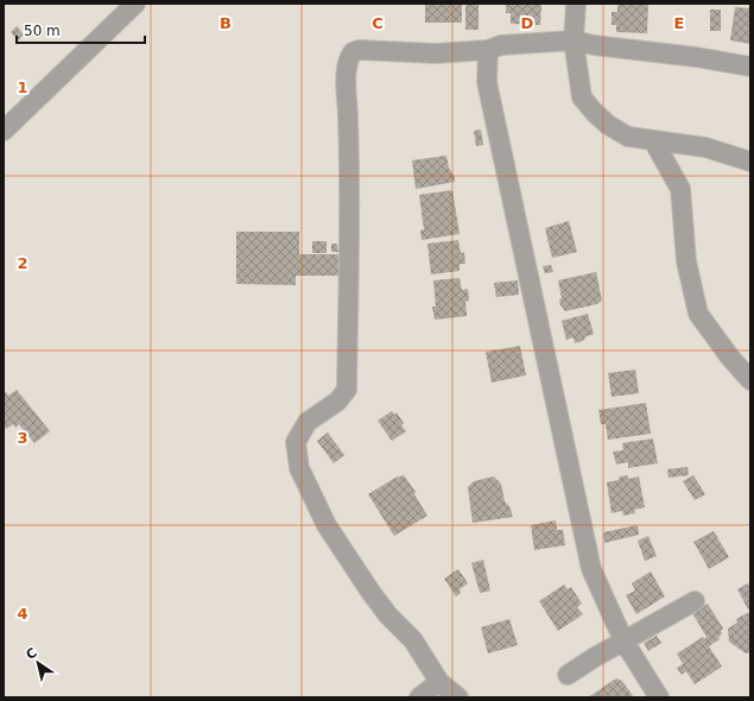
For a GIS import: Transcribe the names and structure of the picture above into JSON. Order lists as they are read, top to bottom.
{
  "scale_bar": "50 m",
  "north": "top left",
  "grid": {
    "columns": [
      "B",
      "C",
      "D",
      "E"
    ],
    "rows": [
      "1",
      "2",
      "3",
      "4"
    ]
  }
}
